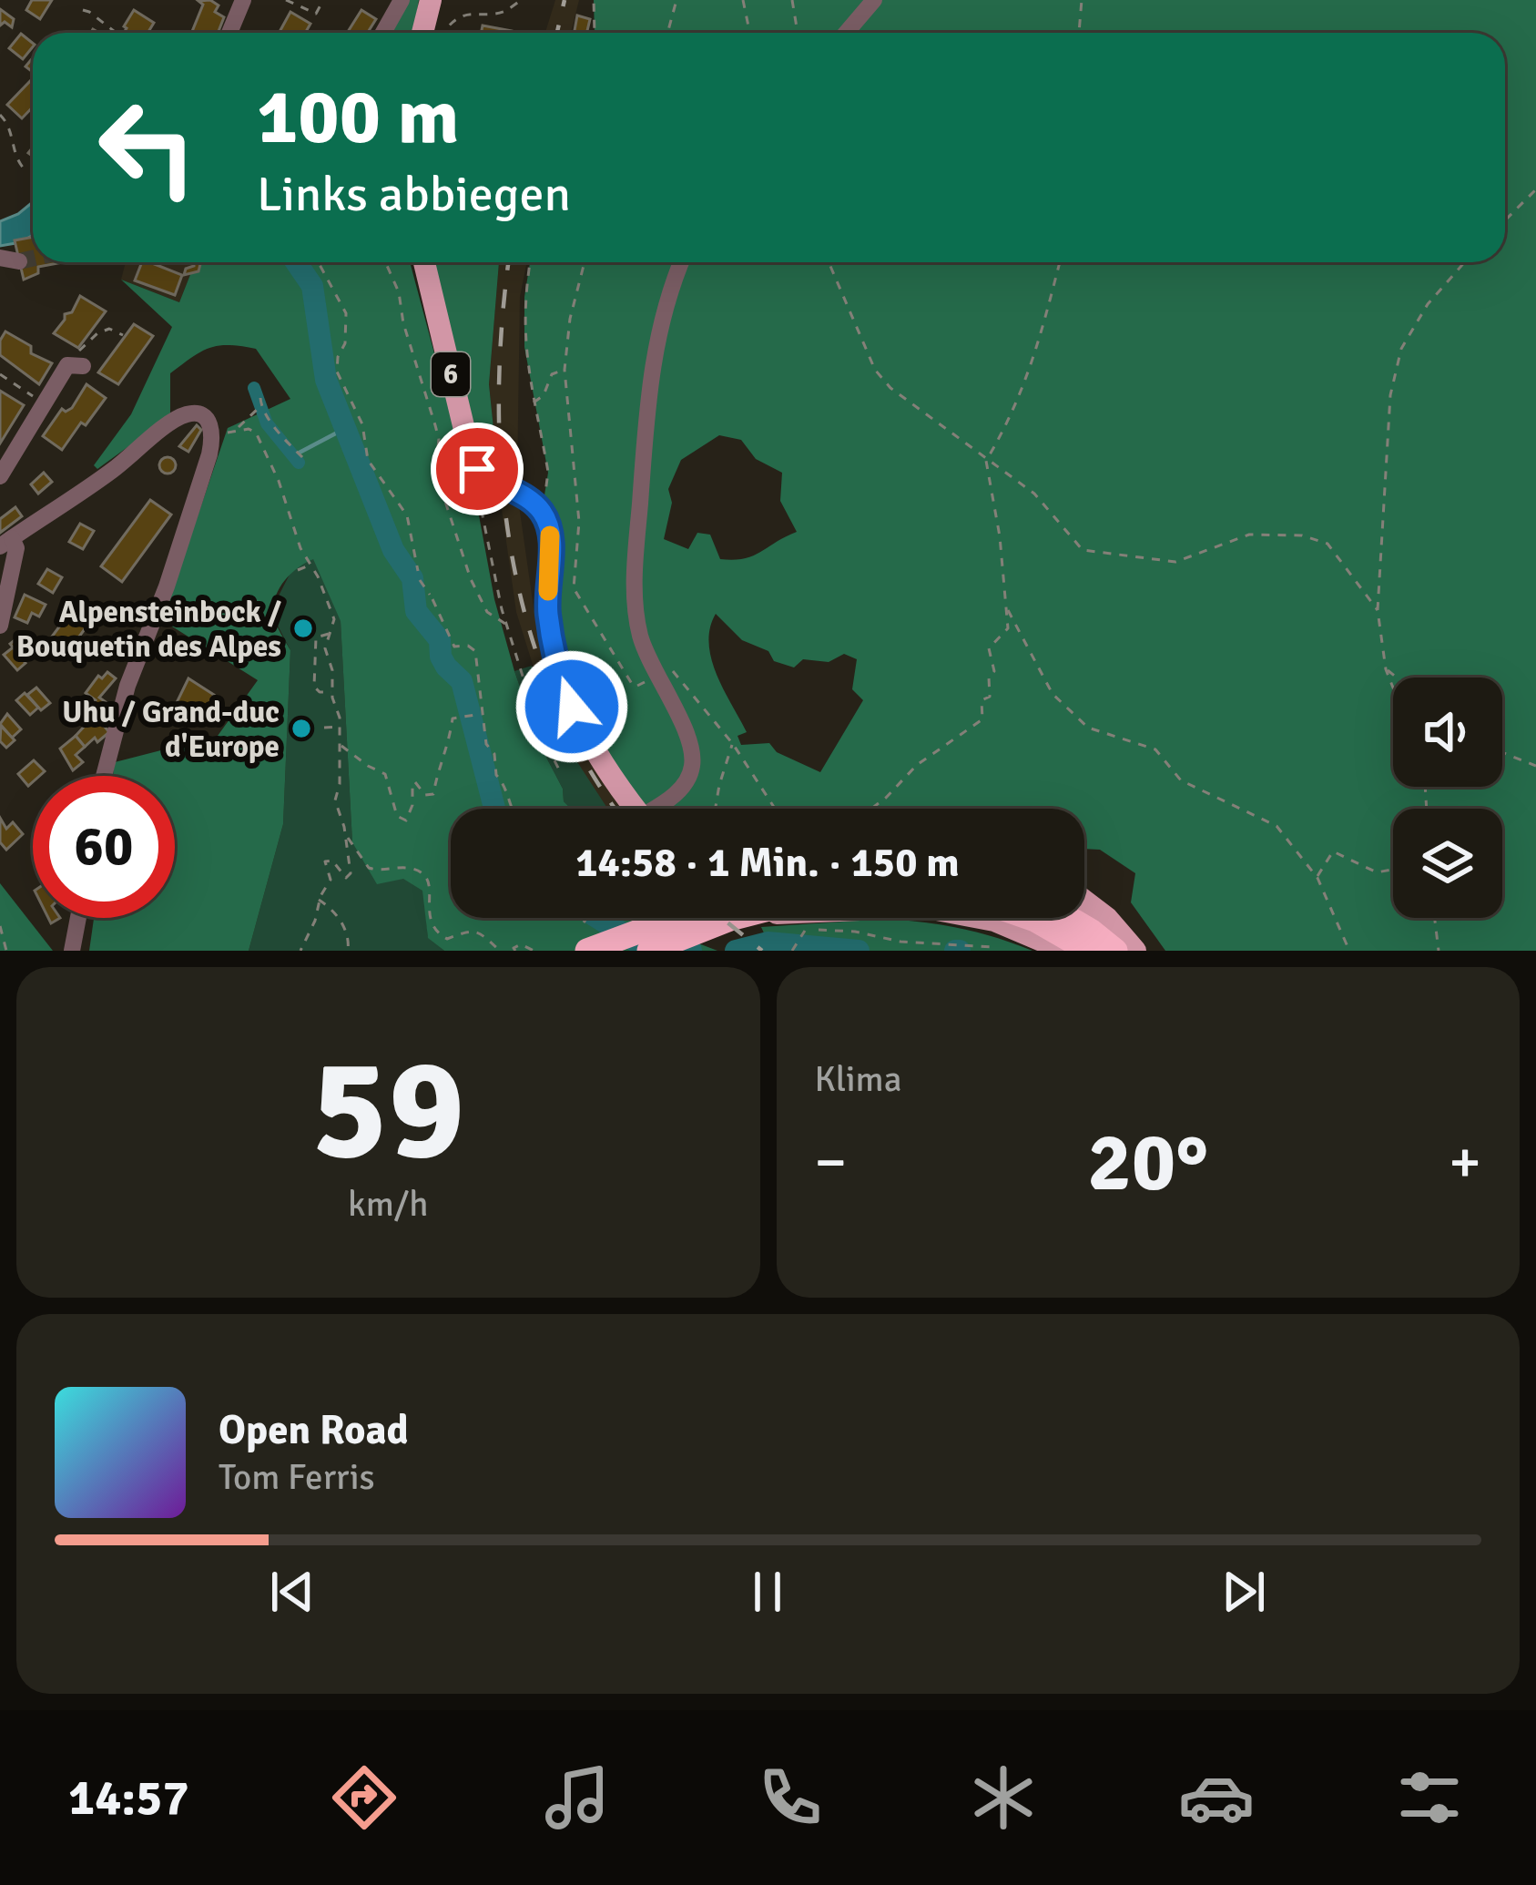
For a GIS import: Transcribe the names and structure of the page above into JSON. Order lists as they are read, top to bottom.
{
  "streets": {
    "main road": ["6"]
  },
  "places": ["Alpensteinbock / Bouquetin des Alpes", "Uhu / Grand-duc d'Europe"],
  "page": {
    "turn": ["100 m", "Links abbiegen"],
    "limit": "60",
    "trip": "14:58 · 1 Min. · 150 m",
    "tile": [
      ["59", "km/h"],
      "Klima"
    ],
    "heat": ["−", "20°", "+"],
    "song": ["Open Road", "Tom Ferris"],
    "tabs": "14:57"
  }
}
